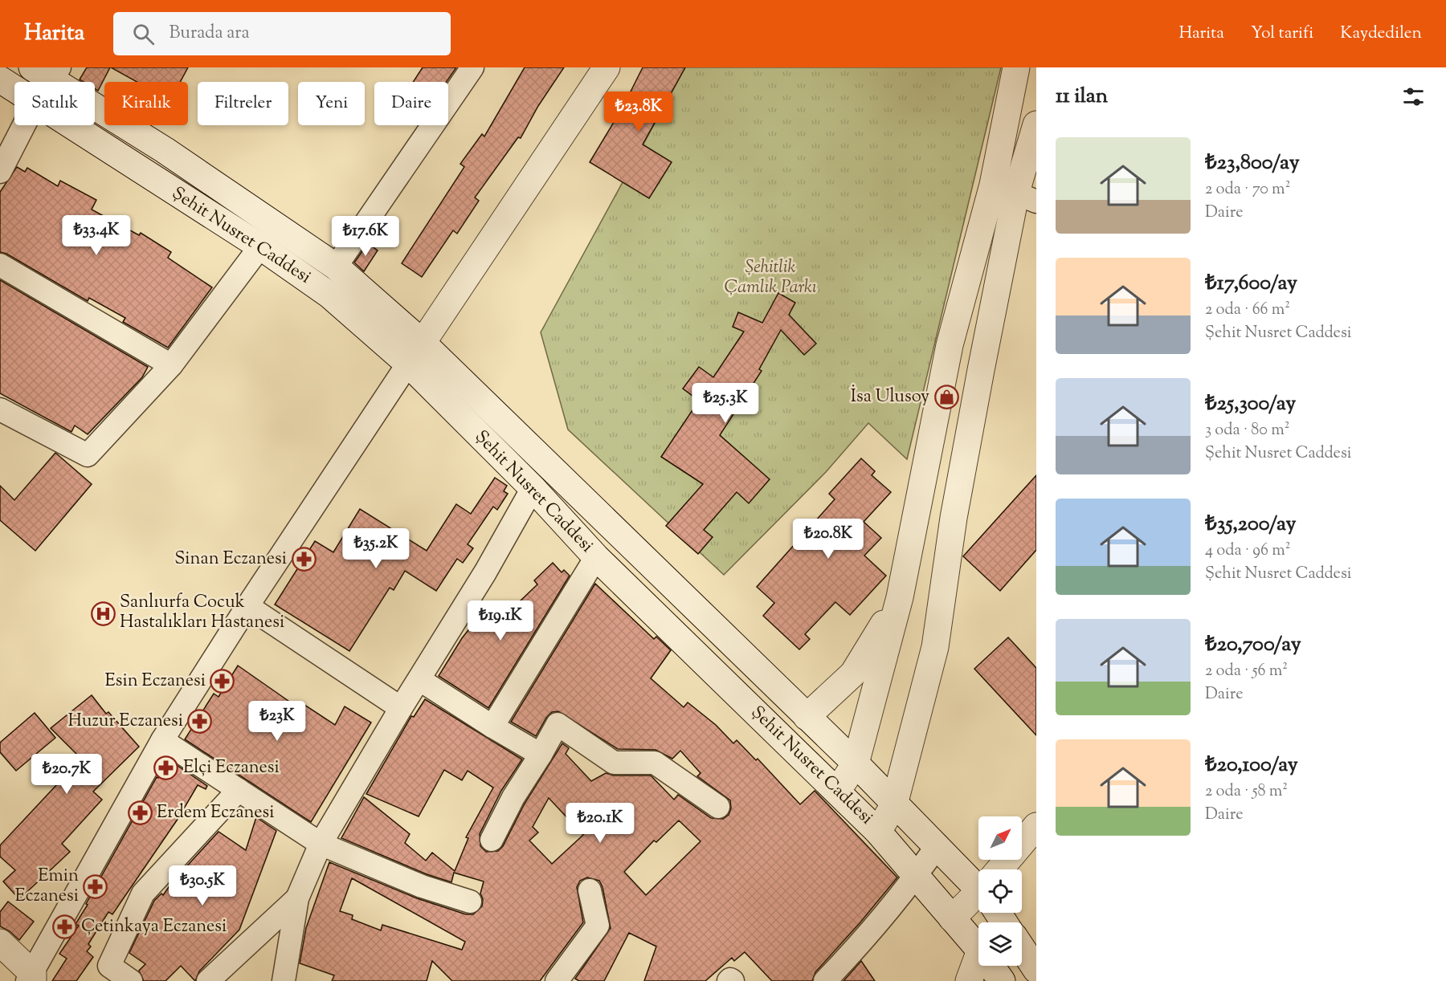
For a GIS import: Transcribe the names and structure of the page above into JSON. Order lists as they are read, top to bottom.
{
  "streets": {
    "main road": ["Şehit Nusret Caddesi"]
  },
  "parks": ["Şehitlik Çamlık Parkı"],
  "places": {
    "shop": ["İsa Ulusoy"],
    "pharmacy": [
      "Sinan Eczanesi",
      "Esin Eczanesi",
      "Huzur Eczanesi",
      "Elçi Eczanesi",
      "Erdem Eczanesi",
      "Emin Eczanesi",
      "Çetinkaya Eczanesi"
    ],
    "hospital": ["Sanlıurfa Cocuk Hastalıkları Hastanesi"]
  },
  "north": "top right",
  "page": {
    "header": "Harita",
    "search": "Burada ara",
    "nav": ["Harita", "Yol tarifi", "Kaydedilen"],
    "heading": "11 ilan",
    "chip": [
      "Satılık",
      "Kiralık",
      "Filtreler",
      "Yeni",
      "Daire"
    ],
    "price": [
      "₺23.8K",
      "₺33.4K",
      "₺17.6K",
      "₺25.3K",
      "₺20.8K",
      "₺35.2K",
      "₺19.1K",
      "₺23K",
      "₺20.7K",
      "₺20.1K",
      "₺30.5K"
    ],
    "list": [
      {
        "name": "₺23,800/ay",
        "note": "2 oda · 70 m² · Daire"
      },
      {
        "name": "₺17,600/ay",
        "note": "2 oda · 66 m² · Şehit Nusret Caddesi"
      },
      {
        "name": "₺25,300/ay",
        "note": "3 oda · 80 m² · Şehit Nusret Caddesi"
      },
      {
        "name": "₺35,200/ay",
        "note": "4 oda · 96 m² · Şehit Nusret Caddesi"
      },
      {
        "name": "₺20,700/ay",
        "note": "2 oda · 56 m² · Daire"
      },
      {
        "name": "₺20,100/ay",
        "note": "2 oda · 58 m² · Daire"
      }
    ]
  }
}
